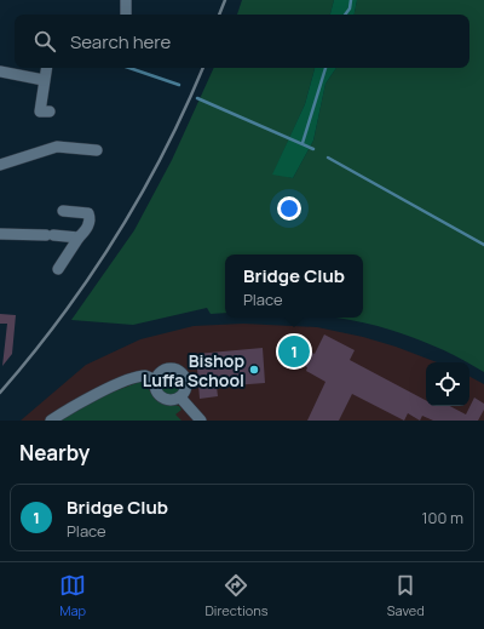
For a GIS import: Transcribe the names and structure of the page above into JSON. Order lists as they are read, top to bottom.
{
  "places": ["Bishop Luffa School"],
  "page": {
    "search": "Search here",
    "popup": ["Bridge Club", "Place"],
    "pins": "1",
    "heading": "Nearby",
    "list": [
      {
        "mark": "1",
        "name": "Bridge Club",
        "note": "Place",
        "value": "100 m"
      }
    ],
    "nav": ["Map", "Directions", "Saved"]
  }
}
